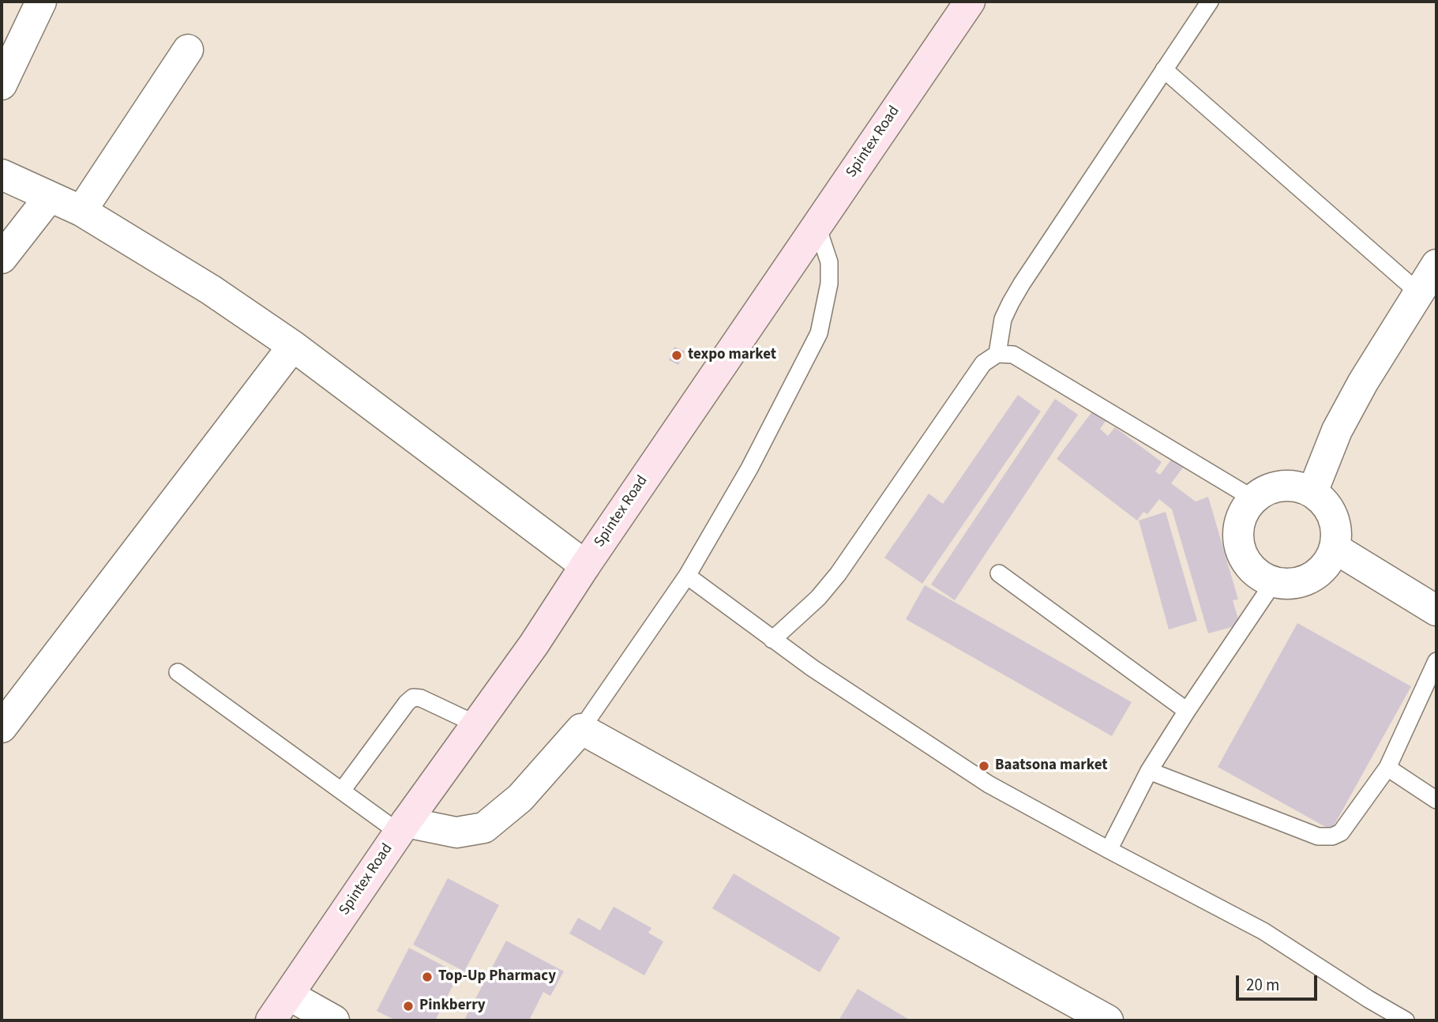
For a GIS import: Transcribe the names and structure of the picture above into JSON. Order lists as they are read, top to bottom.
{
  "streets": {
    "main road": ["Spintex Road"]
  },
  "places": [
    "texpo market",
    "Baatsona market",
    "Top-Up Pharmacy",
    "Pinkberry"
  ],
  "scale_bar": "20 m"
}
